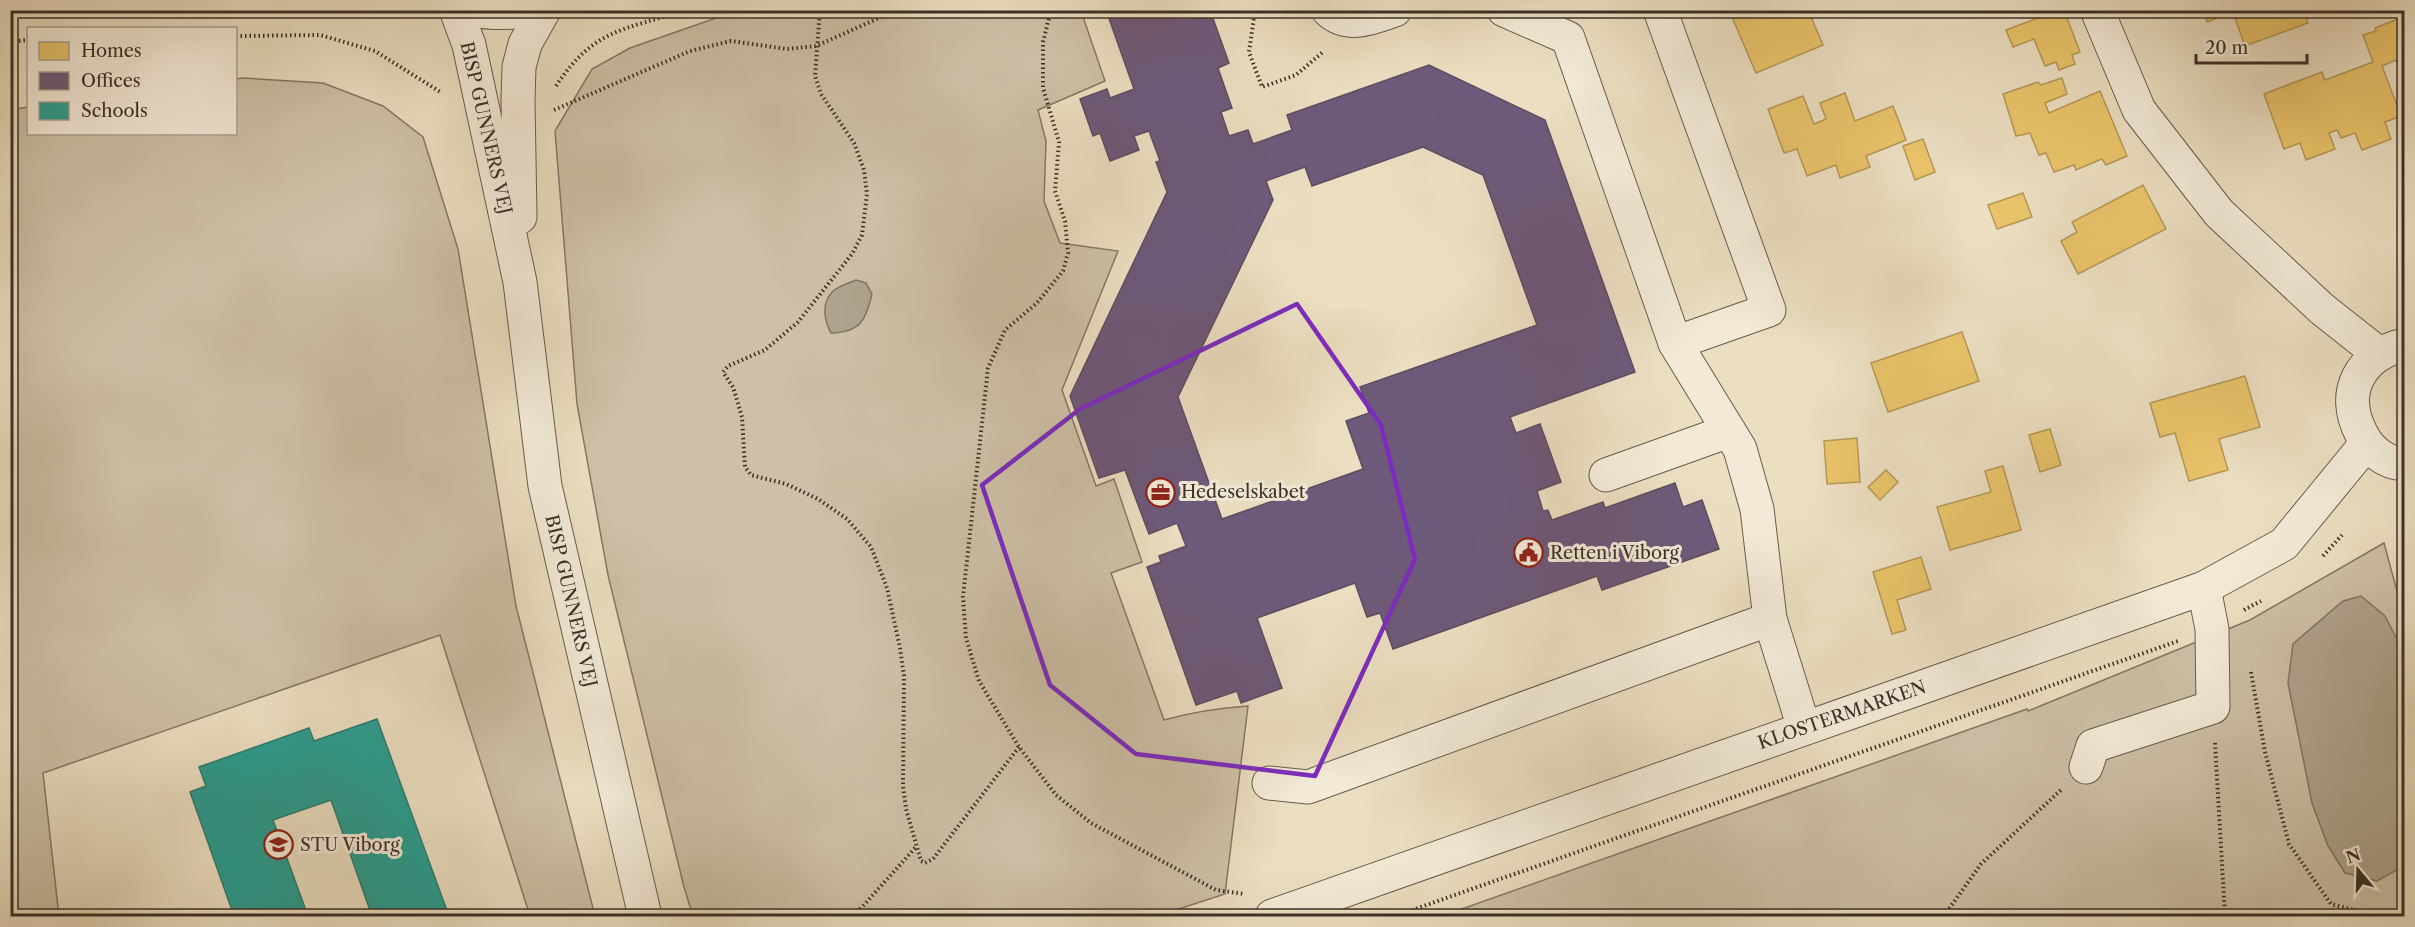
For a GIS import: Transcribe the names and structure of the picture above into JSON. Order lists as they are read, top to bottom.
{
  "streets": {
    "street": ["BISP GUNNERS VEJ", "KLOSTERMARKEN"]
  },
  "places": {
    "office": ["Hedeselskabet"],
    "public building": ["Retten i Viborg"],
    "school or university": ["STU Viborg"]
  },
  "legend": ["Homes", "Offices", "Schools"],
  "scale_bar": "20 m",
  "north": "top"
}
